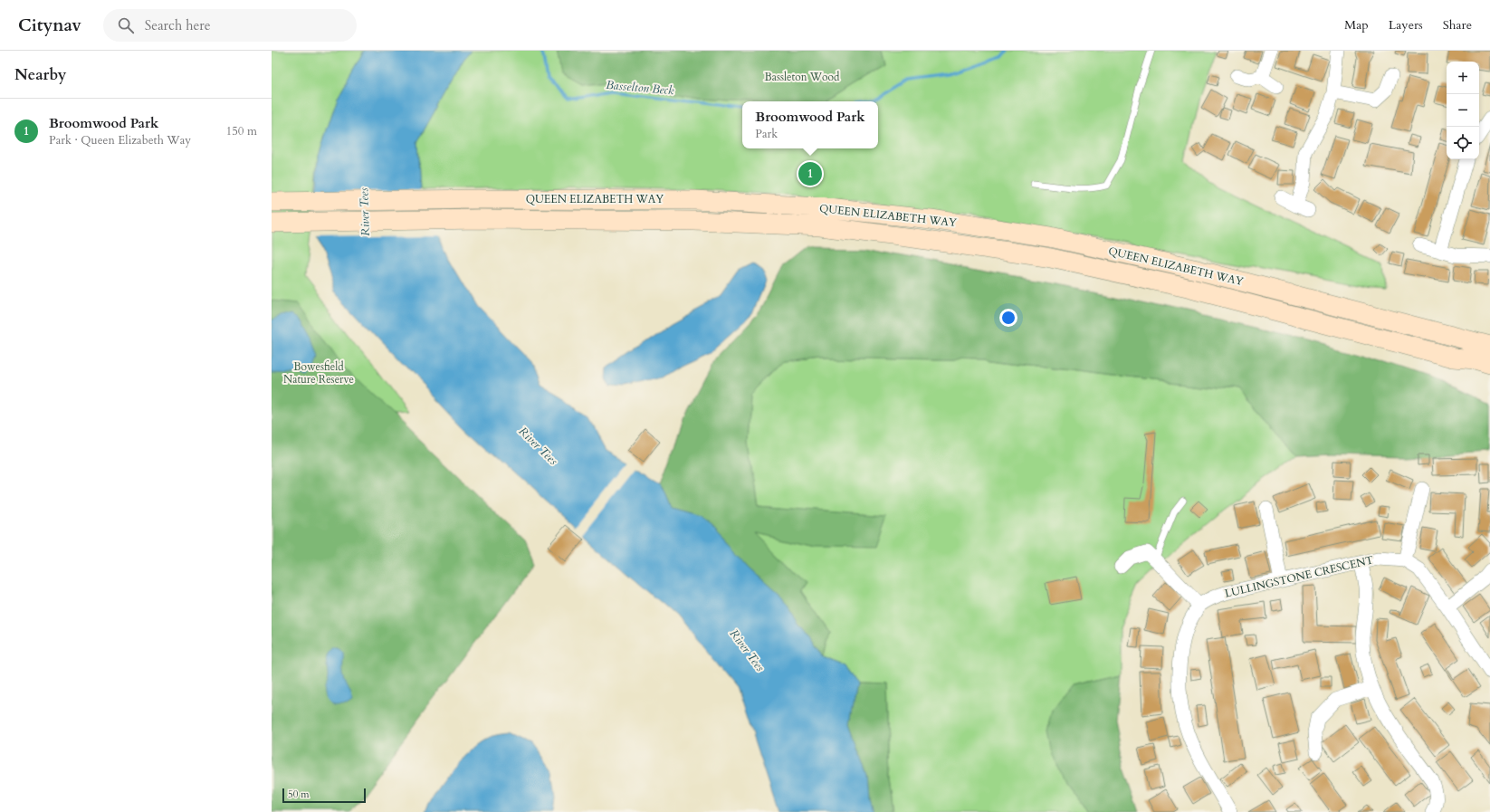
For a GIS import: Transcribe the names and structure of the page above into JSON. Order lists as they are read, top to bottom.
{
  "streets": {
    "street": ["QUEEN ELIZABETH WAY", "LULLINGSTONE CRESCENT"]
  },
  "water": ["Basselton Beck", "River Tees"],
  "parks": ["Bassleton Wood", "Bowesfield Nature Reserve"],
  "scale_bar": "50 m",
  "page": {
    "header": "Citynav",
    "search": "Search here",
    "nav": ["Map", "Layers", "Share"],
    "heading": "Nearby",
    "map_buttons": ["+", "−"],
    "list": [
      {
        "mark": "1",
        "name": "Broomwood Park",
        "note": "Park · Queen Elizabeth Way",
        "value": "150 m"
      }
    ],
    "popup": ["Broomwood Park", "Park"],
    "pins": "1",
    "scale": "50 m"
  }
}
